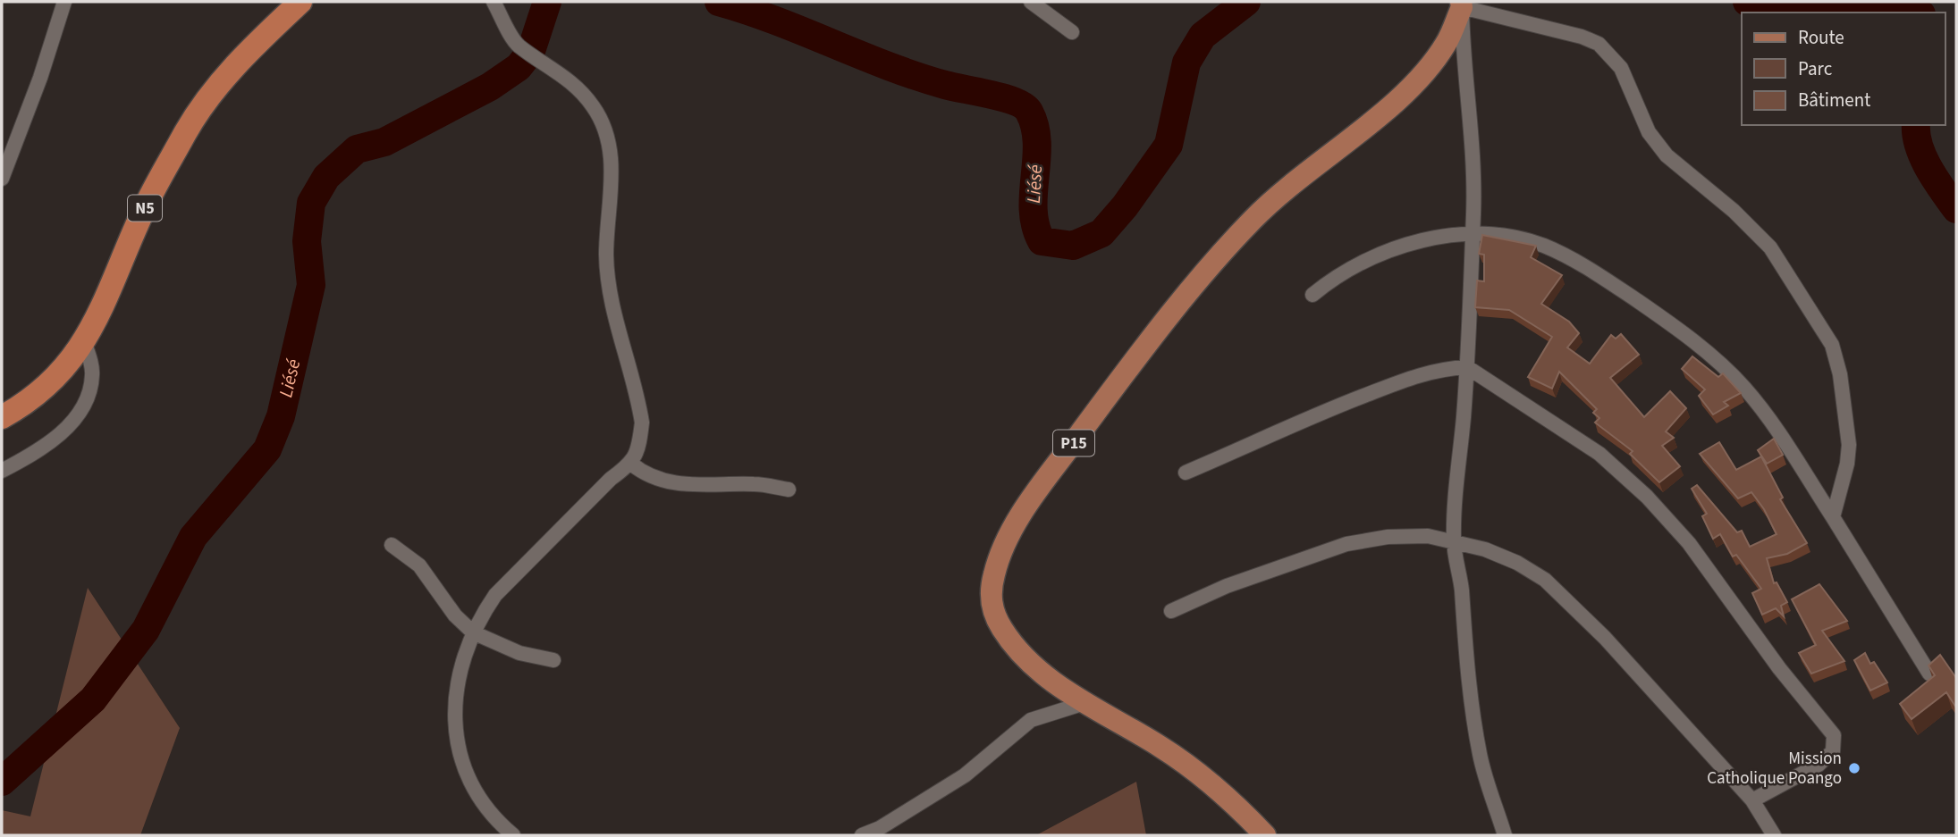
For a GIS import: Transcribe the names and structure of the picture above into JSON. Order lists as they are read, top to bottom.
{
  "streets": {
    "highway": ["N5"],
    "main road": ["P15"]
  },
  "water": ["Liésé"],
  "places": ["Mission Catholique Poango"],
  "legend": ["Route", "Parc", "Bâtiment"]
}
